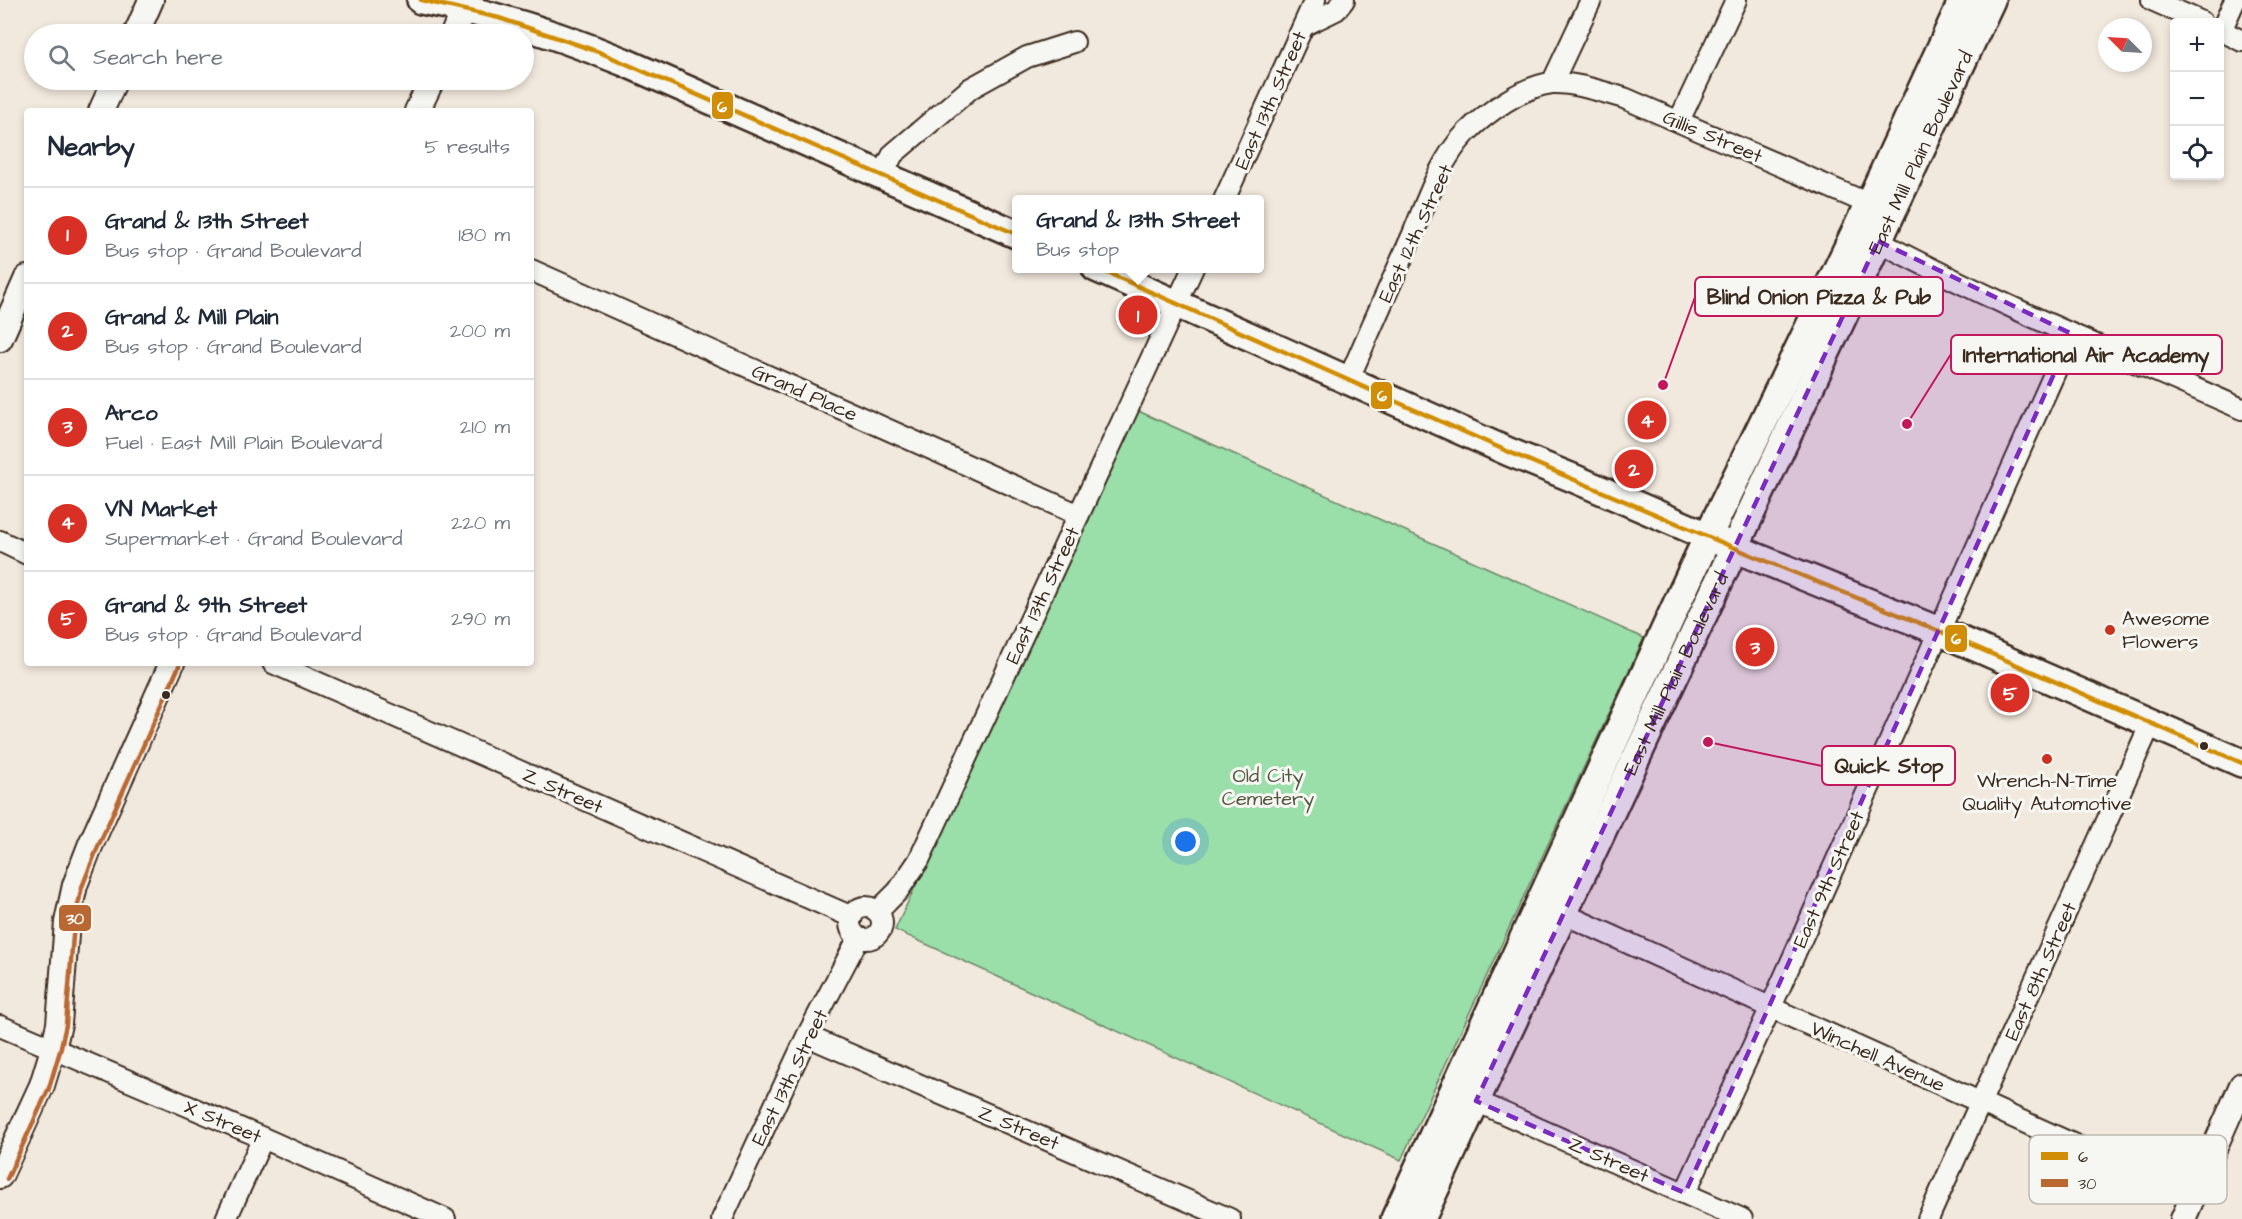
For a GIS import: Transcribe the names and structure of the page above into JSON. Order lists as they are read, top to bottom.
{
  "streets": {
    "main road": ["East Mill Plain Boulevard"],
    "street": [
      "East 13th Street",
      "Gillis Street",
      "East 12th Street",
      "Grand Place",
      "Z Street",
      "East 9th Street",
      "East 8th Street",
      "Winchell Avenue",
      "X Street"
    ]
  },
  "crossings": [
    ["East 13th Street", "Grand Place"],
    ["East 13th Street", "Z Street"],
    ["Gillis Street", "East Mill Plain Boulevard"],
    ["Gillis Street", "East 12th Street"],
    ["East Mill Plain Boulevard", "Z Street"],
    ["East Mill Plain Boulevard", "Winchell Avenue"],
    ["Z Street", "East 9th Street"],
    ["East 9th Street", "Winchell Avenue"],
    ["East 8th Street", "Winchell Avenue"]
  ],
  "parks": ["Old City Cemetery"],
  "places": [
    "Blind Onion Pizza & Pub",
    "International Air Academy",
    "Awesome Flowers",
    "Quick Stop",
    "Wrench-N-Time Quality Automotive"
  ],
  "lines": ["transit line 6", "transit line 30"],
  "legend": ["6", "30"],
  "north": "top left",
  "page": {
    "map_buttons": ["+", "−"],
    "search": "Search here",
    "heading": ["Nearby", "5 results"],
    "list": [
      {
        "mark": "1",
        "name": "Grand & 13th Street",
        "note": "Bus stop · Grand Boulevard",
        "value": "180 m"
      },
      {
        "mark": "2",
        "name": "Grand & Mill Plain",
        "note": "Bus stop · Grand Boulevard",
        "value": "200 m"
      },
      {
        "mark": "3",
        "name": "Arco",
        "note": "Fuel · East Mill Plain Boulevard",
        "value": "210 m"
      },
      {
        "mark": "4",
        "name": "VN Market",
        "note": "Supermarket · Grand Boulevard",
        "value": "220 m"
      },
      {
        "mark": "5",
        "name": "Grand & 9th Street",
        "note": "Bus stop · Grand Boulevard",
        "value": "290 m"
      }
    ],
    "popup": ["Grand & 13th Street", "Bus stop"],
    "pins": [
      "1",
      "4",
      "2",
      "3",
      "5"
    ]
  }
}
